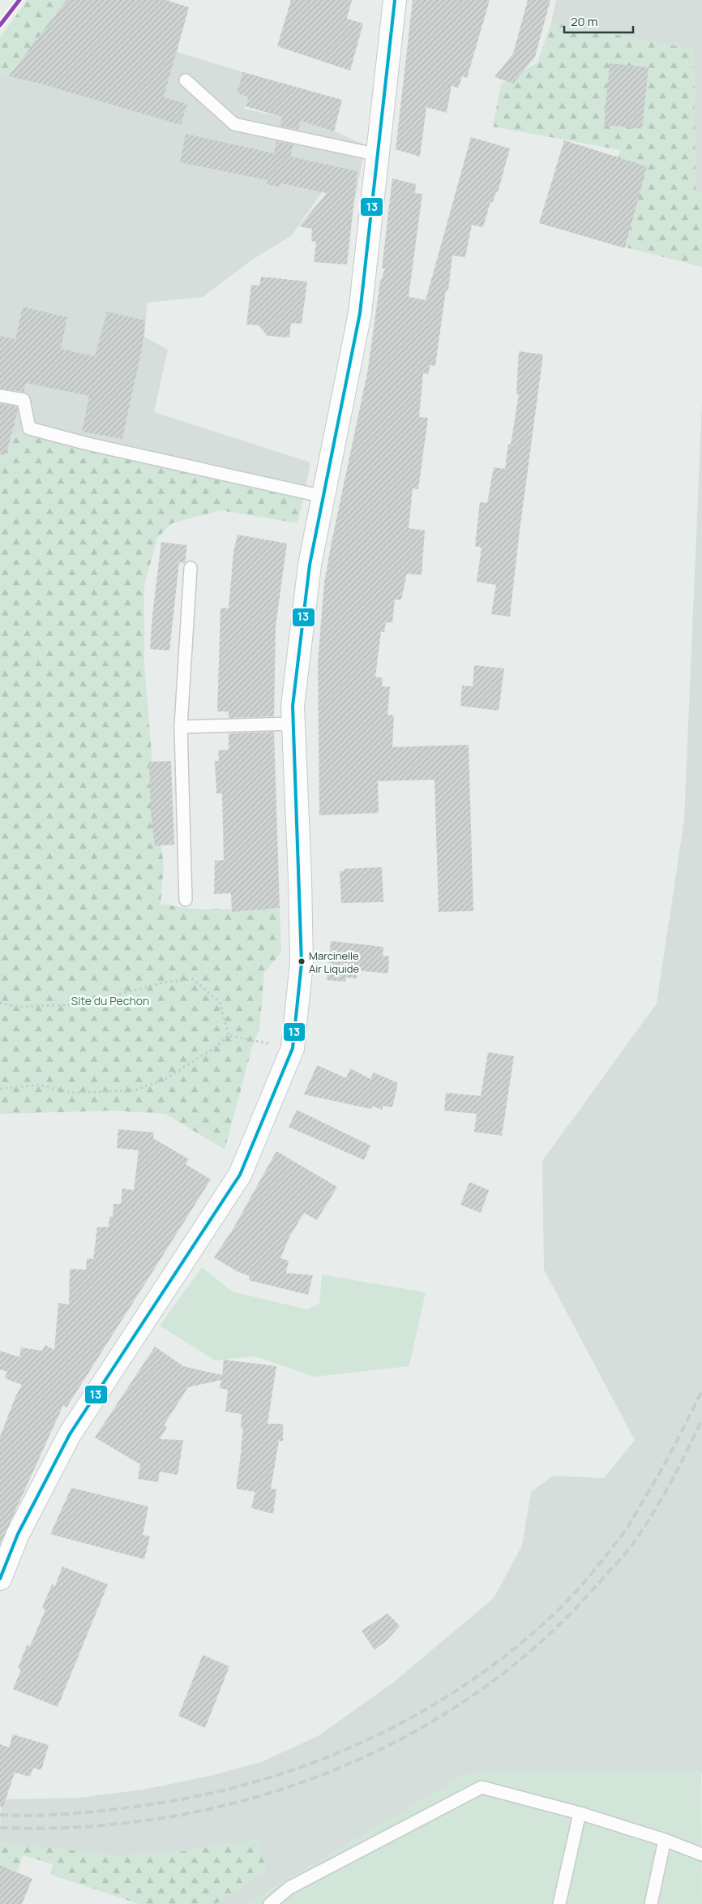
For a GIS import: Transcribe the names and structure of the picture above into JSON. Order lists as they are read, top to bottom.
{
  "parks": ["Site du Pechon"],
  "places": ["Marcinelle Air Liquide"],
  "lines": ["transit line 13"],
  "scale_bar": "20 m"
}
